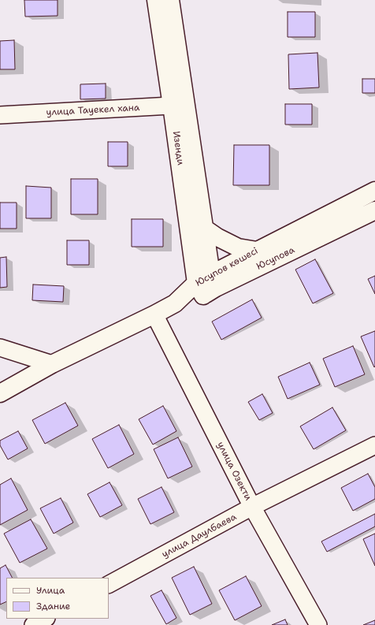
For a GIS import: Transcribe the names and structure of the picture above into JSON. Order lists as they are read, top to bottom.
{
  "streets": {
    "street": [
      "улица Тауекел хана",
      "Изенди",
      "Юсупова",
      "Юсупов көшесі",
      "улица Озекти",
      "улица Даулбаева"
    ]
  },
  "crossings": [
    ["улица Тауекел хана", "Изенди"],
    ["Изенди", "Юсупова"],
    ["Изенди", "Юсупов көшесі"],
    ["Юсупова", "Юсупов көшесі"],
    ["Юсупова", "улица Озекти"],
    ["улица Озекти", "улица Даулбаева"]
  ],
  "legend": ["Улица", "Здание"]
}
